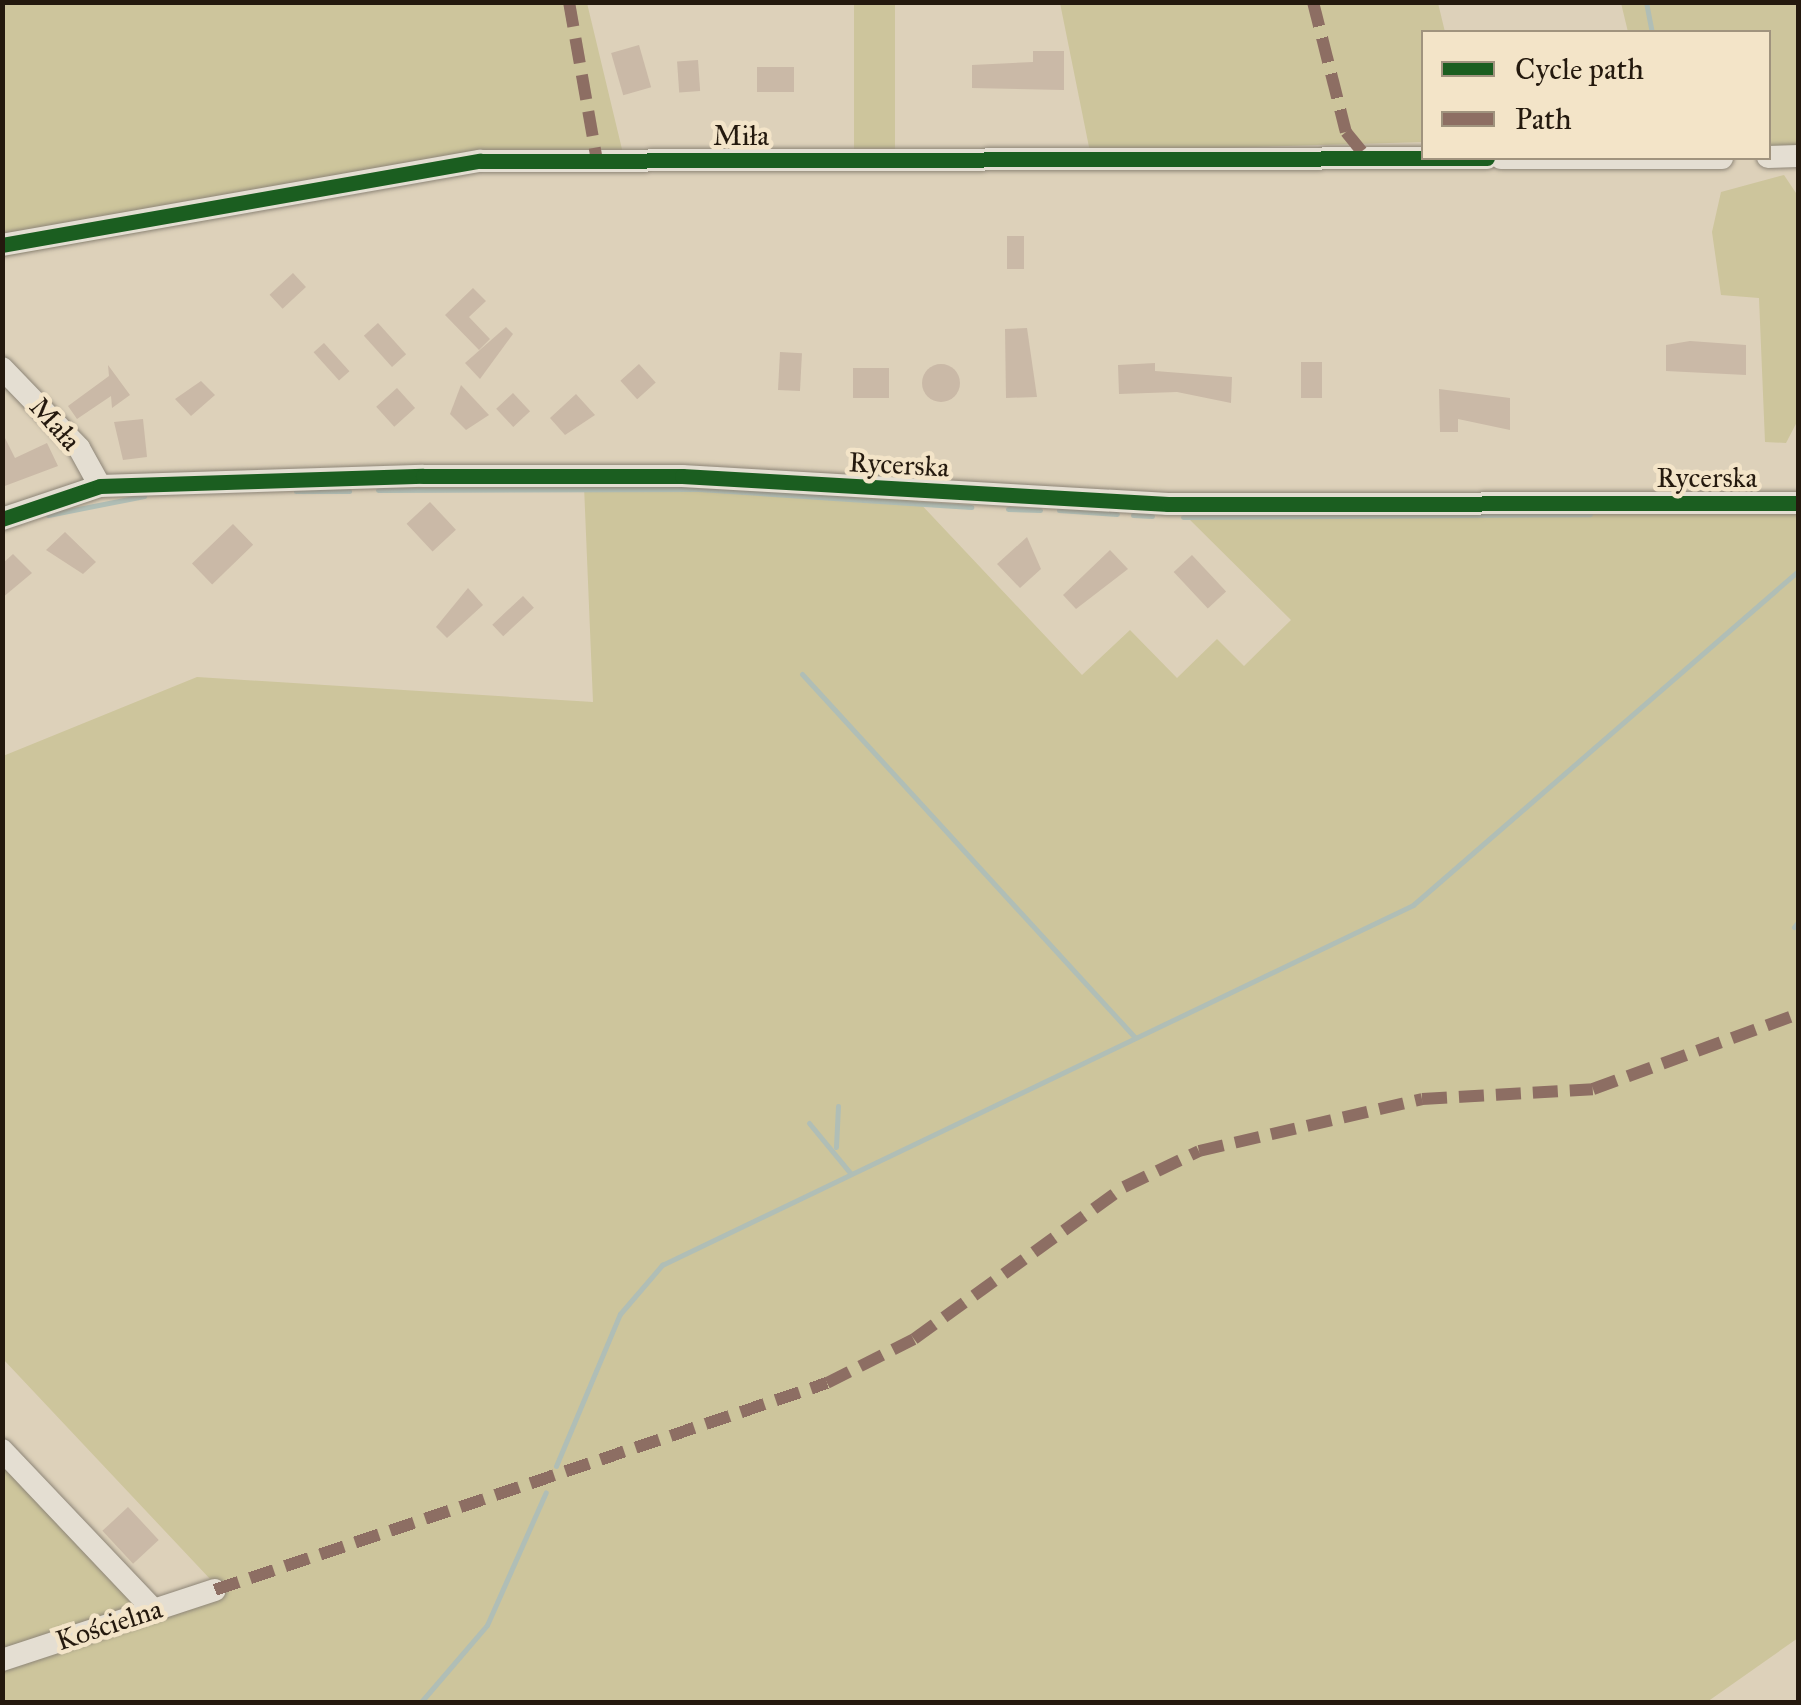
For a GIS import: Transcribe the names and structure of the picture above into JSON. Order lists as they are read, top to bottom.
{
  "streets": {
    "street": [
      "Miła",
      "Mała",
      "Rycerska",
      "Kościelna"
    ]
  },
  "crossings": [
    ["Mała", "Rycerska"]
  ],
  "legend": ["Cycle path", "Path"]
}
